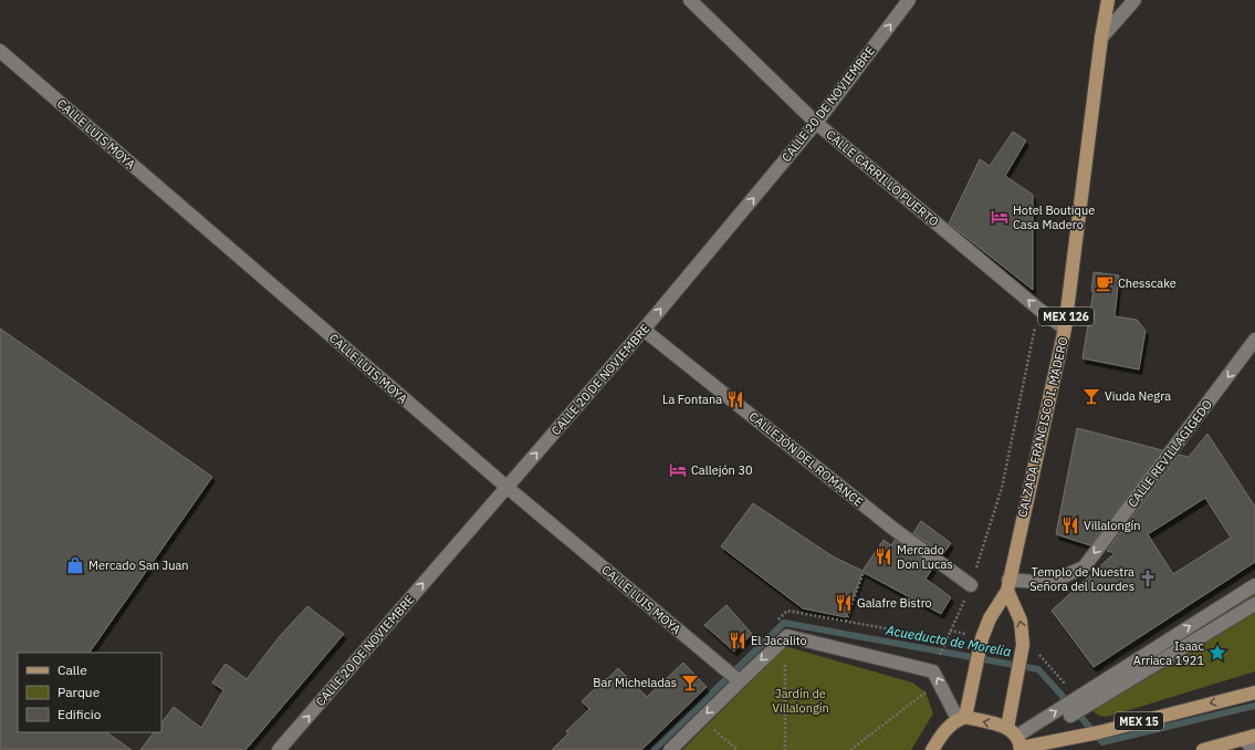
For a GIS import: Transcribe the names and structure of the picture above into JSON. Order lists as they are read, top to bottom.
{
  "streets": {
    "main road": ["MEX 126", "CALZADA FRANCISCO I. MADERO", "MEX 15"],
    "street": [
      "CALLE 20 DE NOVIEMBRE",
      "CALLE LUIS MOYA",
      "CALLE CARRILLO PUERTO",
      "CALLE REVILLAGIGEDO",
      "CALLEJÓN DEL ROMANCE"
    ]
  },
  "crossings": [
    ["CALLE 20 DE NOVIEMBRE", "CALLE LUIS MOYA"],
    ["CALLE 20 DE NOVIEMBRE", "CALLE CARRILLO PUERTO"],
    ["CALLE 20 DE NOVIEMBRE", "CALLEJÓN DEL ROMANCE"],
    ["CALLE CARRILLO PUERTO", "CALZADA FRANCISCO I. MADERO"],
    ["MEX 126", "CALZADA FRANCISCO I. MADERO"],
    ["MEX 126", "CALLE REVILLAGIGEDO"],
    ["MEX 126", "MEX 15"],
    ["CALZADA FRANCISCO I. MADERO", "CALLE REVILLAGIGEDO"]
  ],
  "one_way": ["CALLE 20 DE NOVIEMBRE", "CALLE CARRILLO PUERTO"],
  "water": ["Acueducto de Morelia"],
  "parks": ["Jardín de Villalongín"],
  "places": {
    "hotel": ["Hotel Boutique Casa Madero", "Callejón 30"],
    "cafe": ["Chesscake"],
    "bar": ["Viuda Negra", "Bar Micheladas"],
    "restaurant": [
      "La Fontana",
      "Villalongín",
      "Mercado Don Lucas",
      "Galafre Bistro",
      "El Jacalito"
    ],
    "shop": ["Mercado San Juan"],
    "church": ["Templo de Nuestra Señora del Lourdes"],
    "place": ["Isaac Arriaca 1921"]
  },
  "legend": ["Calle", "Parque", "Edificio"]
}
